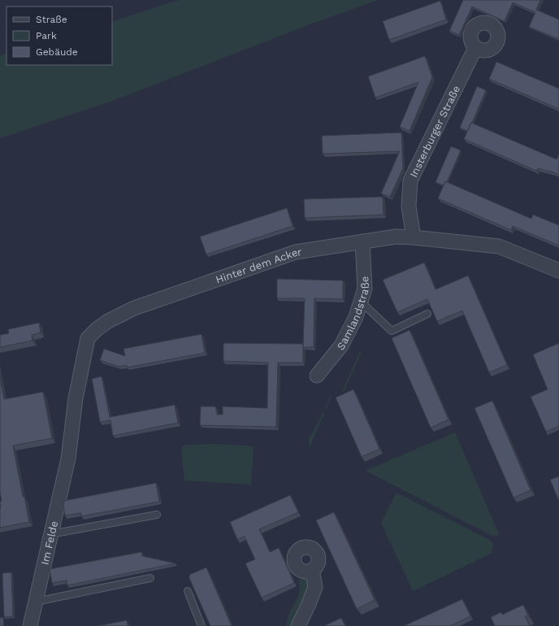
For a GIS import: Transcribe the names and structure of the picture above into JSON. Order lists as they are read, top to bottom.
{
  "streets": {
    "street": [
      "Insterburger Straße",
      "Hinter dem Acker",
      "Samlandstraße",
      "Im Felde"
    ]
  },
  "crossings": [
    ["Insterburger Straße", "Hinter dem Acker"],
    ["Hinter dem Acker", "Samlandstraße"],
    ["Hinter dem Acker", "Im Felde"]
  ],
  "legend": ["Straße", "Park", "Gebäude"]
}
